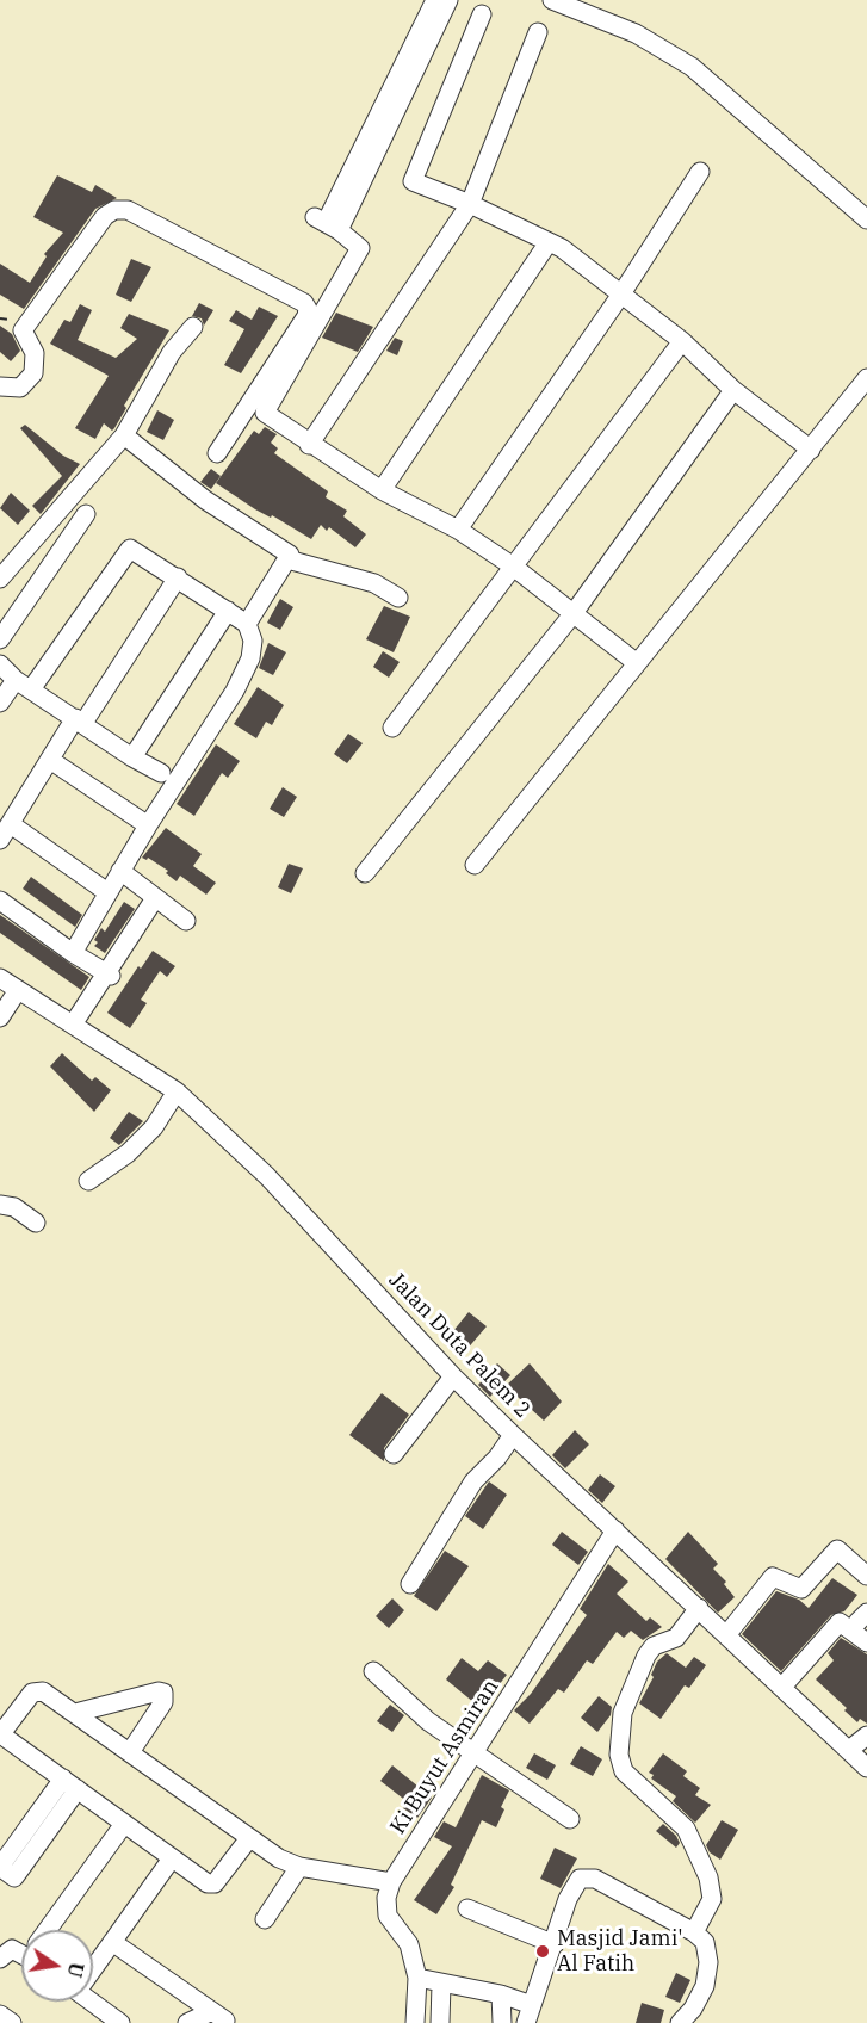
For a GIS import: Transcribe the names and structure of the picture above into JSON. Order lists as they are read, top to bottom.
{
  "streets": {
    "street": ["Jalan Duta Palem 2", "Ki Buyut Asmiran"]
  },
  "crossings": [
    ["Jalan Duta Palem 2", "Ki Buyut Asmiran"]
  ],
  "places": ["Masjid Jami' Al Fatih"],
  "north": "right"
}
